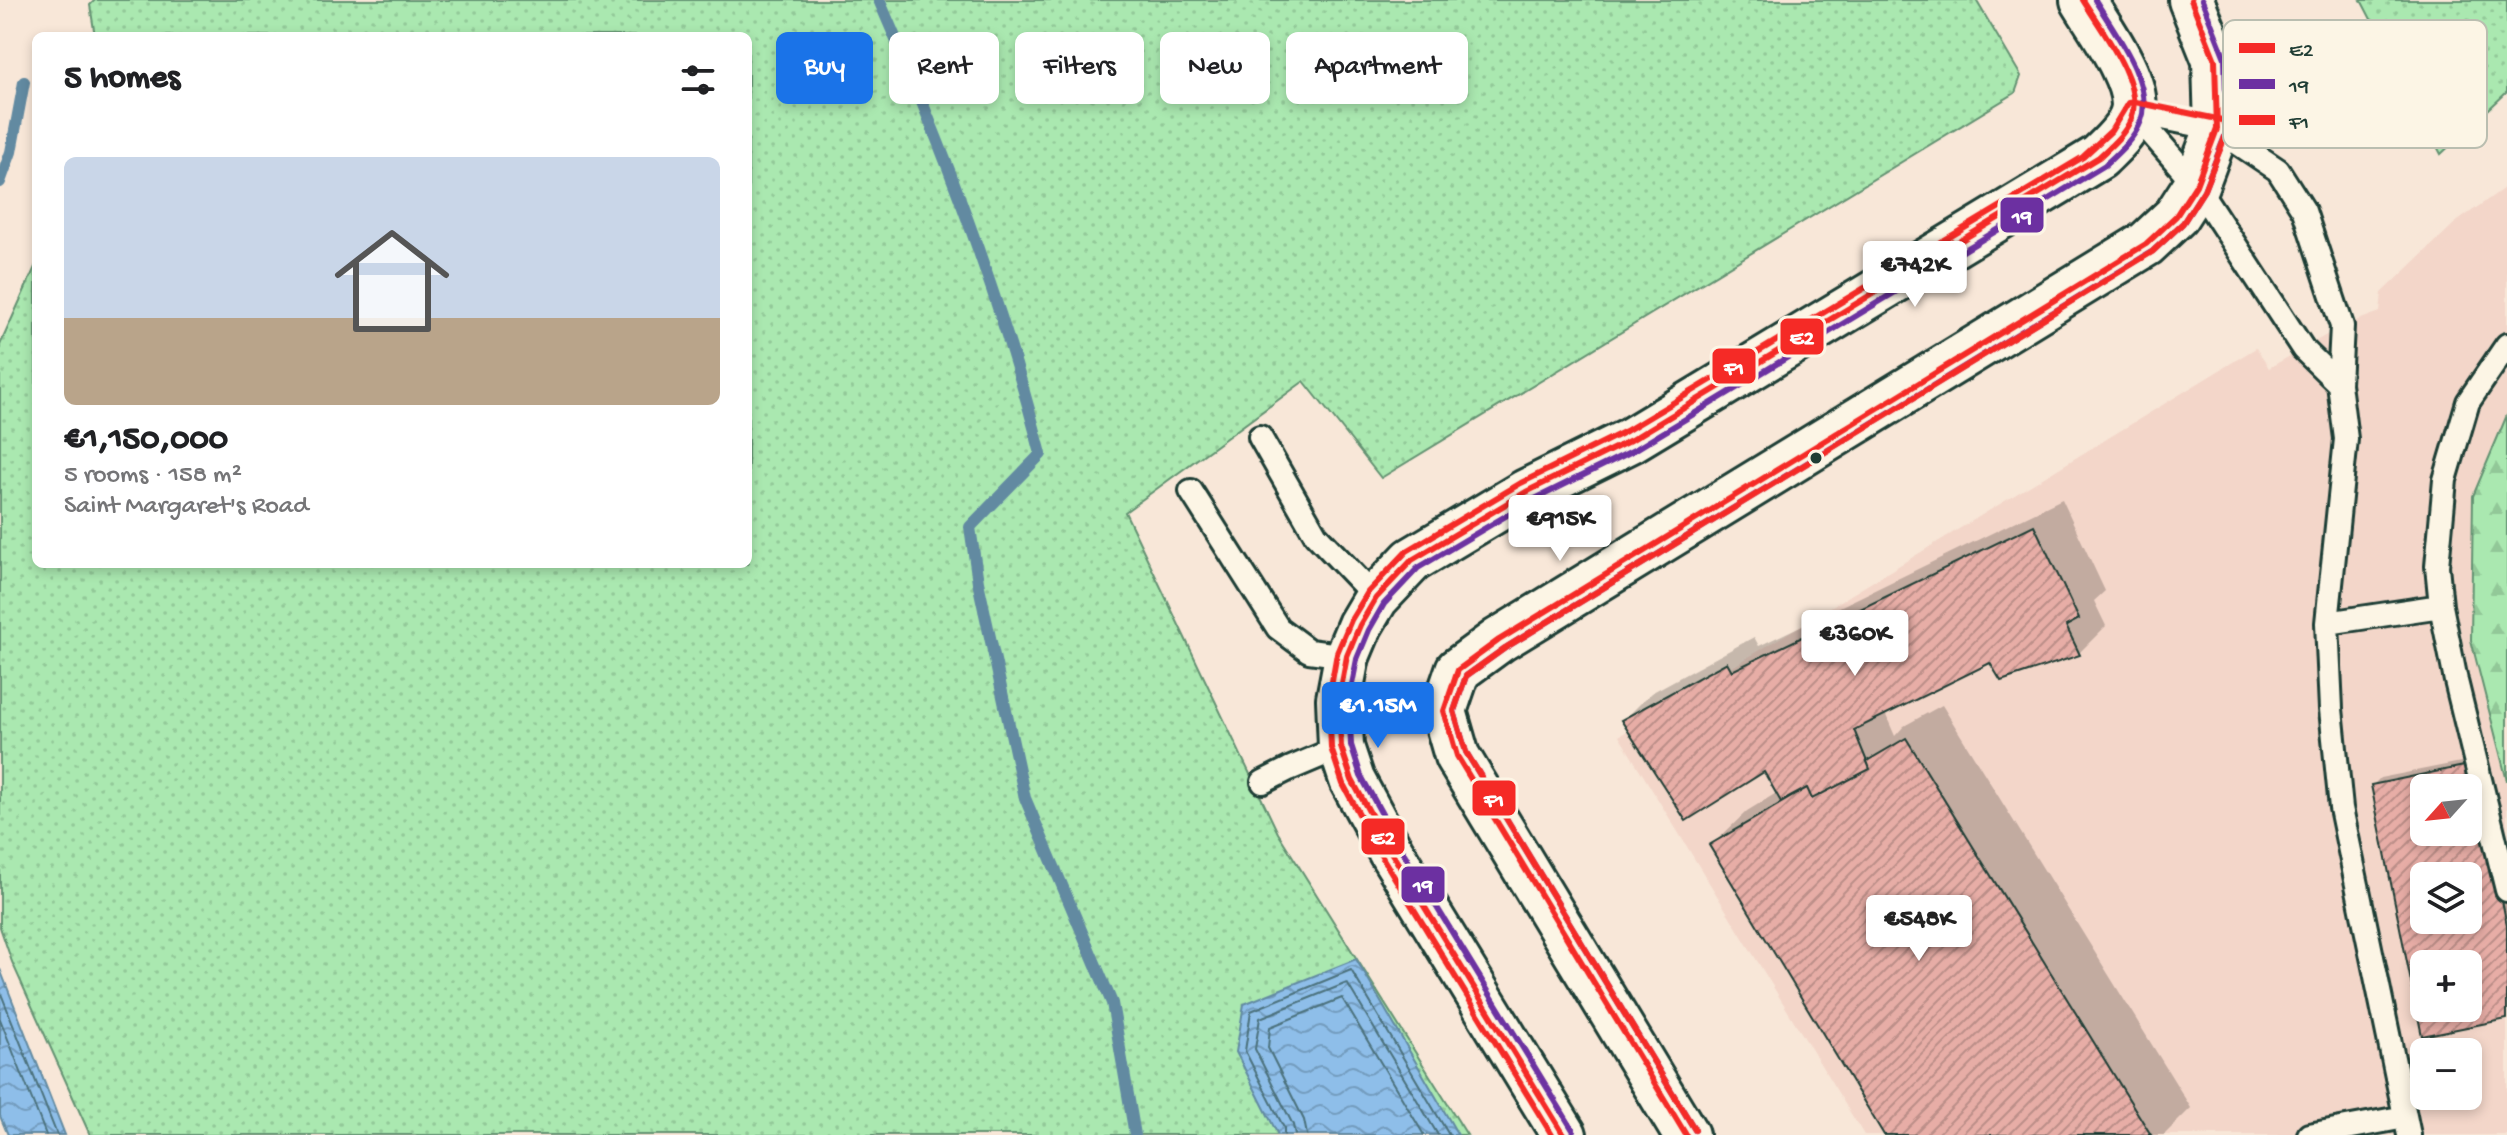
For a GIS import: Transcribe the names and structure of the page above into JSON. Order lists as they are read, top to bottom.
{
  "lines": ["transit line E2", "transit line 19", "transit line F1"],
  "legend": ["E2", "19", "F1"],
  "north": "bottom left",
  "page": {
    "chip": [
      "Buy",
      "Rent",
      "Filters",
      "New",
      "Apartment"
    ],
    "heading": "5 homes",
    "list": [
      {
        "name": "€1,150,000",
        "note": "5 rooms · 158 m² · Saint Margaret's Road"
      }
    ],
    "price": [
      "€742K",
      "€915K",
      "€360K",
      "€1.15M",
      "€548K"
    ],
    "map_buttons": ["+", "−"]
  }
}
